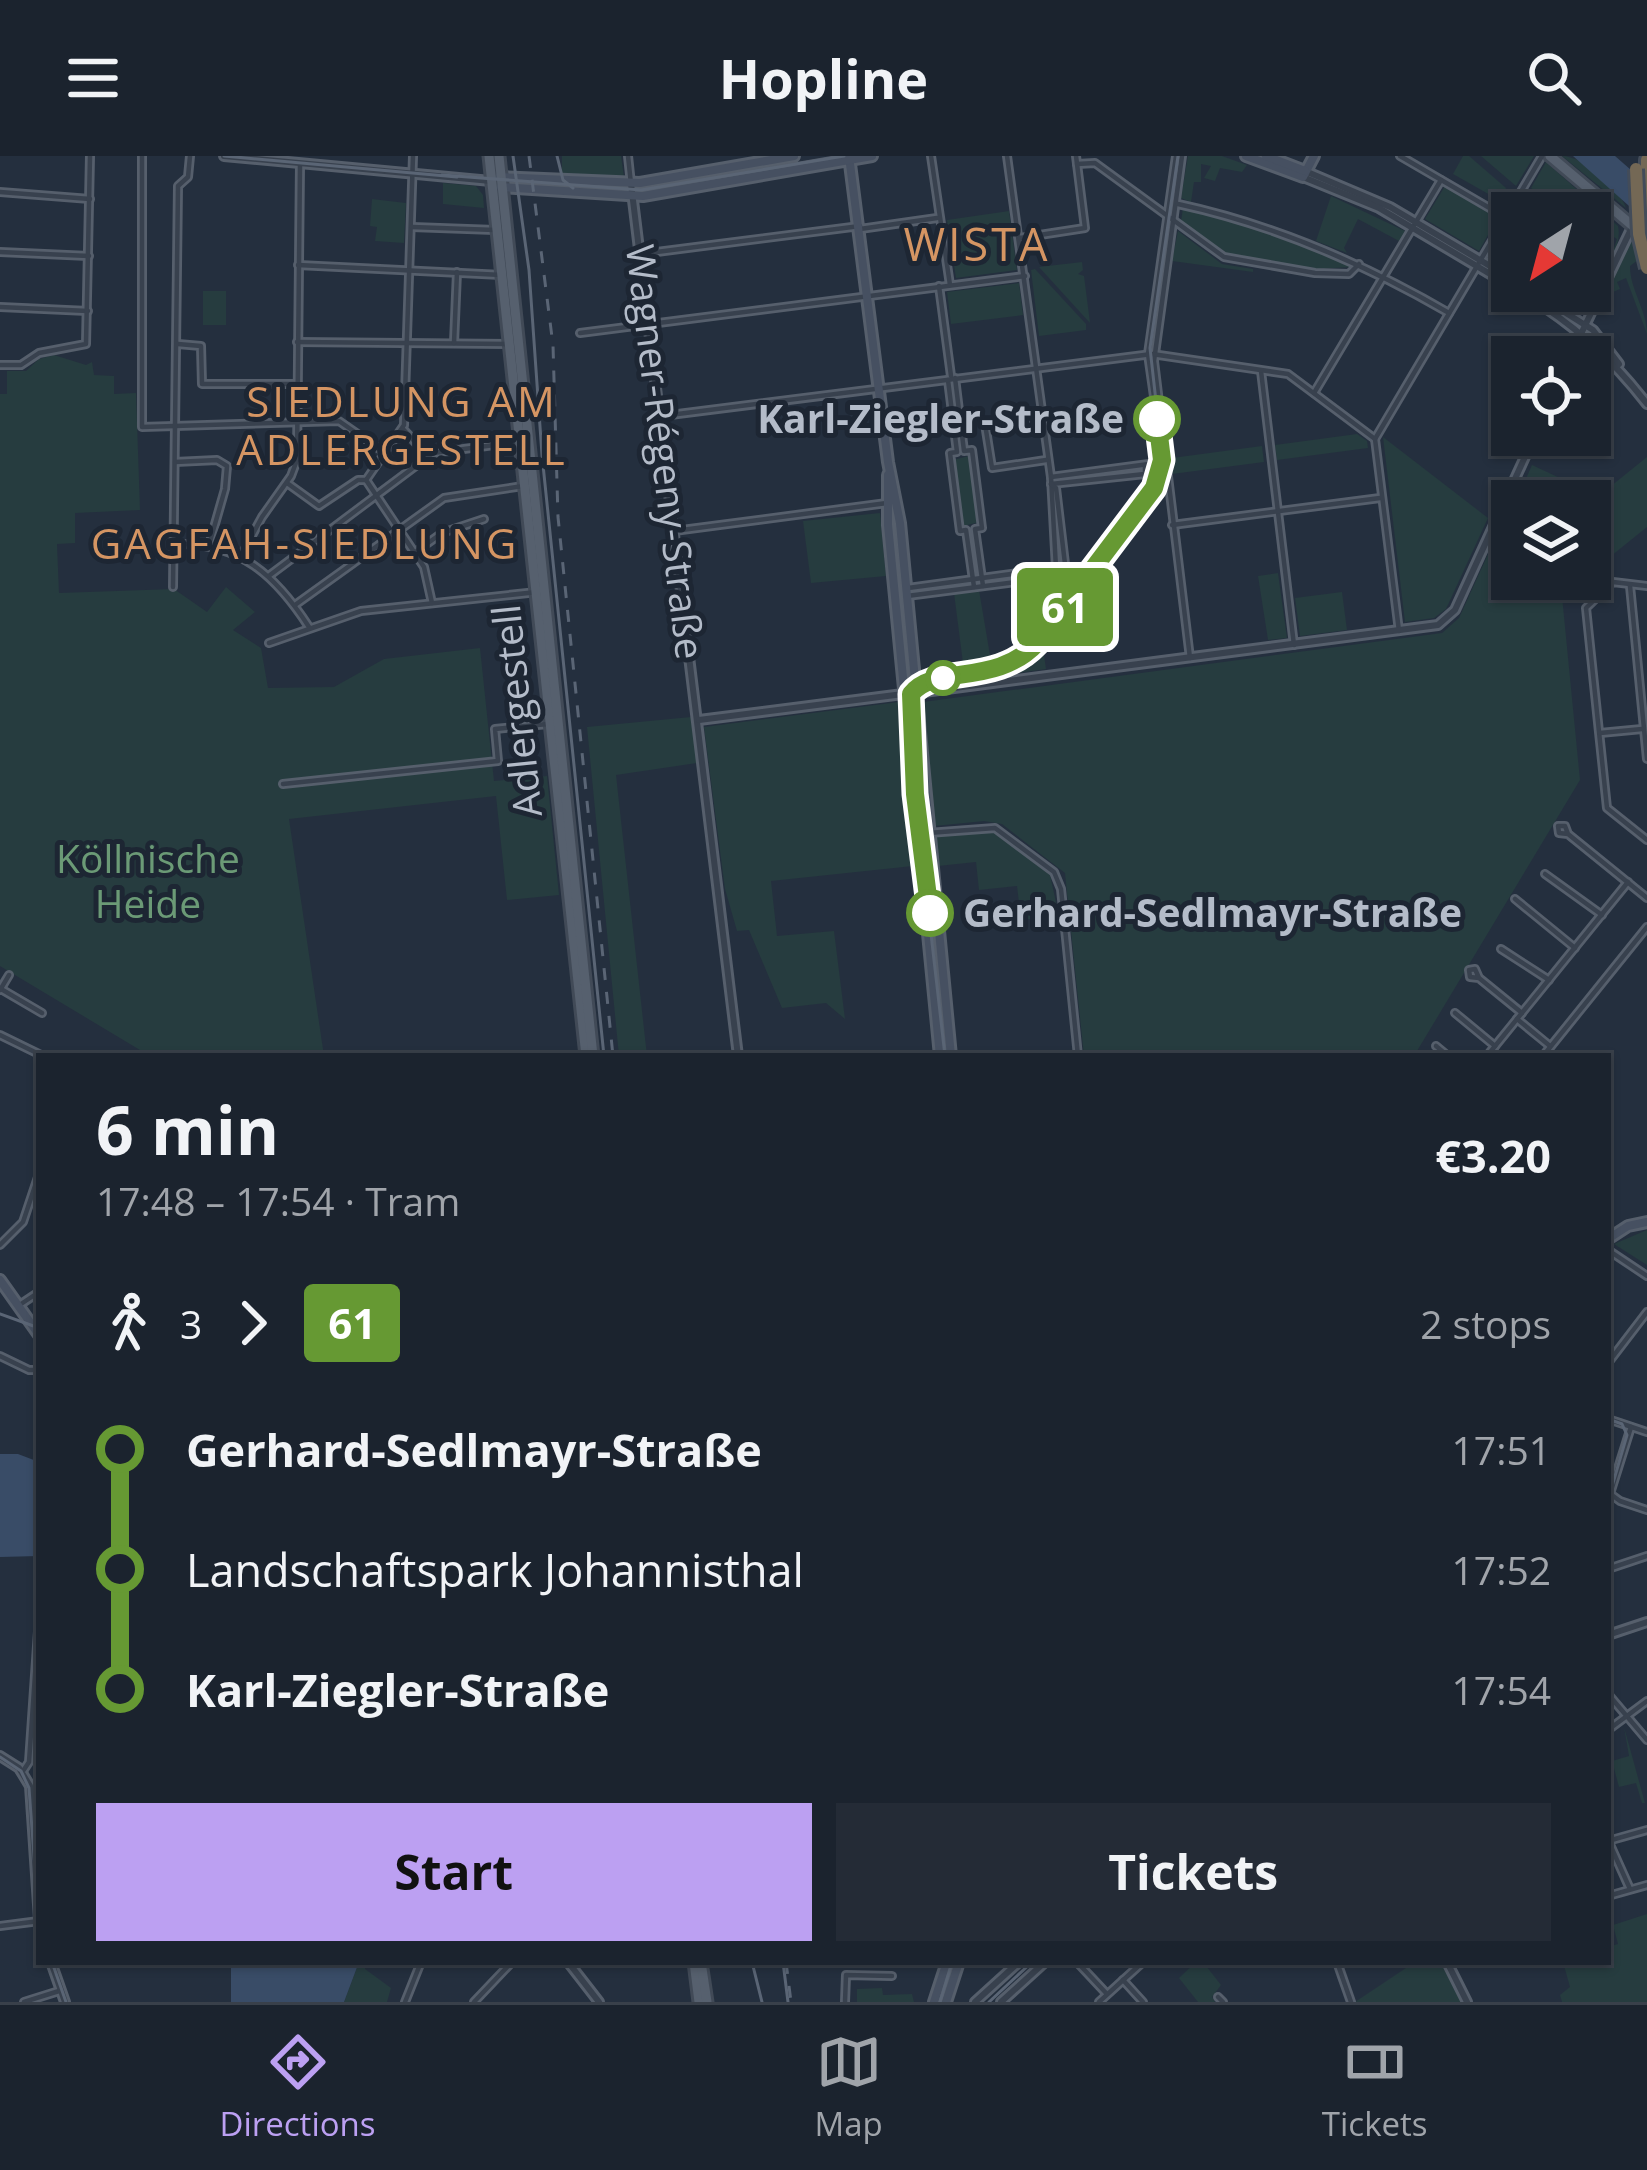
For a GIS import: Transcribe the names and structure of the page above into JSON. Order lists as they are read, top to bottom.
{
  "streets": {
    "main road": ["Adlergestell"],
    "street": ["Wagner-Régeny-Straße"]
  },
  "districts": ["WISTA", "SIEDLUNG AM ADLERGESTELL", "GAGFAH-SIEDLUNG"],
  "parks": ["Köllnische Heide"],
  "places": ["Karl-Ziegler-Straße", "Gerhard-Sedlmayr-Straße"],
  "lines": ["tram line 61"],
  "north": "bottom left",
  "page": {
    "header": "Hopline",
    "on_map": "61",
    "heading": ["6 min", "17:48 – 17:54 · Tram", "€3.20"],
    "legs": ["3", "61", "2 stops"],
    "list": [
      {
        "name": "Gerhard-Sedlmayr-Straße",
        "value": "17:51"
      },
      {
        "name": "Landschaftspark Johannisthal",
        "value": "17:52"
      },
      {
        "name": "Karl-Ziegler-Straße",
        "value": "17:54"
      }
    ],
    "buttons": ["Start", "Tickets"],
    "tabs": ["Directions", "Map", "Tickets"]
  }
}
